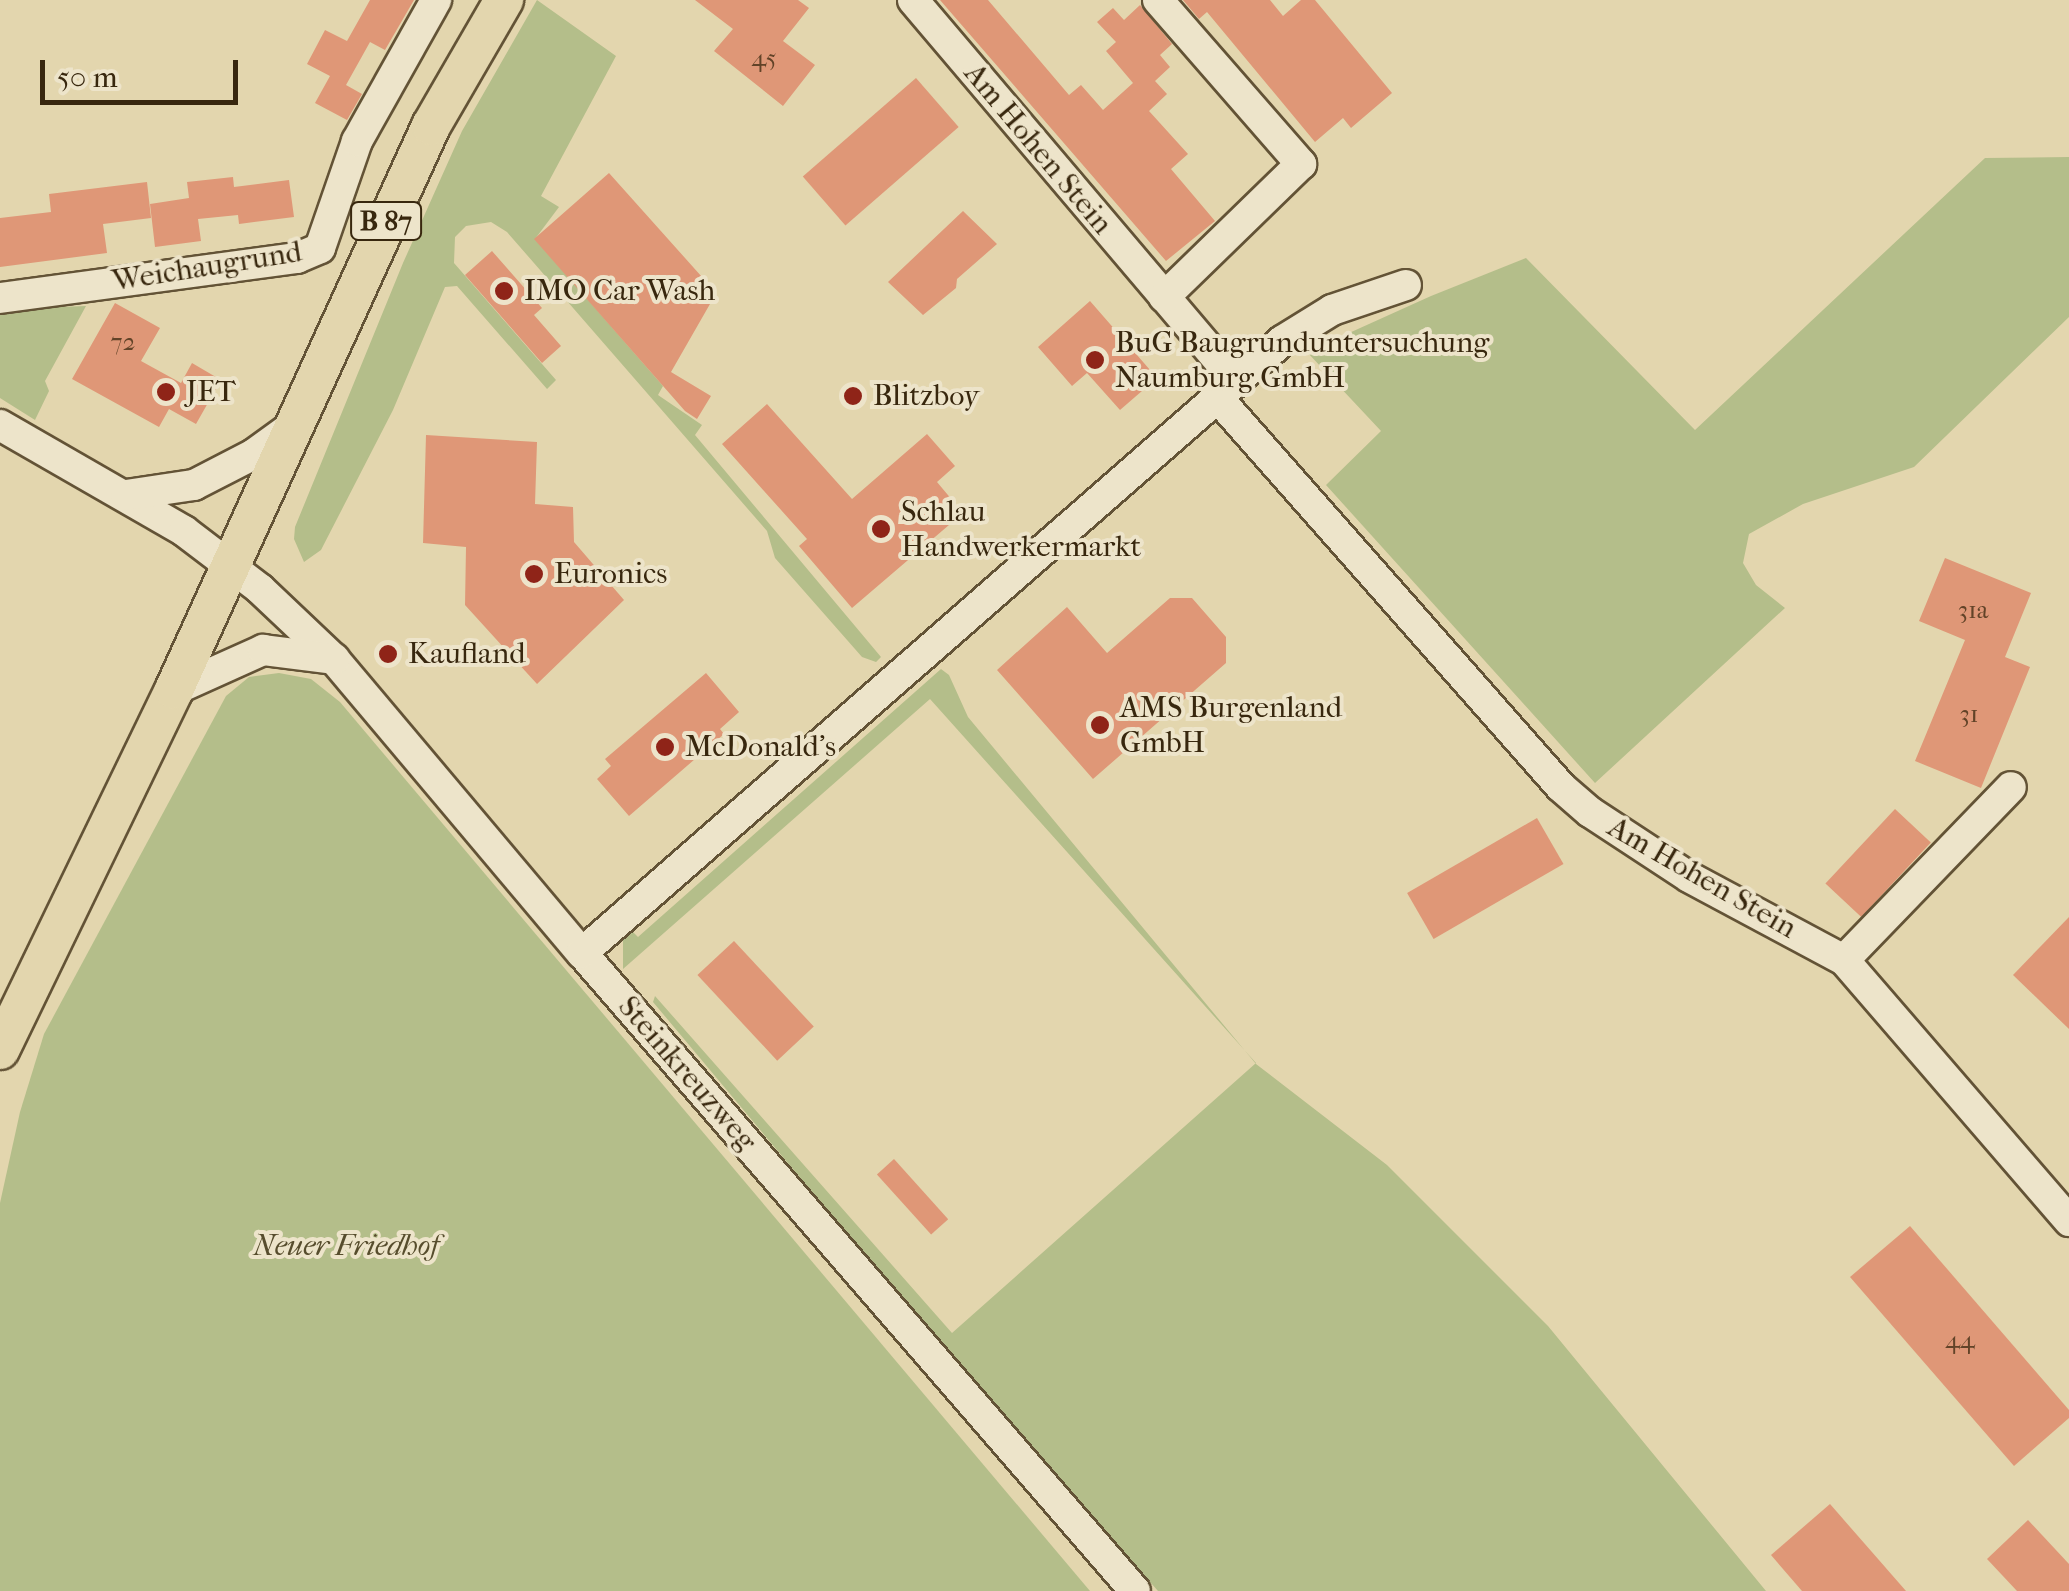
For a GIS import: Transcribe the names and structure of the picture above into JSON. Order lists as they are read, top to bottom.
{
  "streets": {
    "main road": ["B 87"],
    "street": ["Am Hohen Stein", "Weichaugrund", "Steinkreuzweg"]
  },
  "crossings": [
    ["B 87", "Steinkreuzweg"]
  ],
  "parks": ["Neuer Friedhof"],
  "places": [
    "IMO Car Wash",
    "BuG Baugrunduntersuchung Naumburg GmbH",
    "JET",
    "Blitzboy",
    "Schlau Handwerkermarkt",
    "Euronics",
    "Kaufland",
    "AMS Burgenland GmbH",
    "McDonald's"
  ],
  "house_numbers": [
    "45",
    "72",
    "31a",
    "31",
    "44"
  ],
  "scale_bar": "50 m"
}
